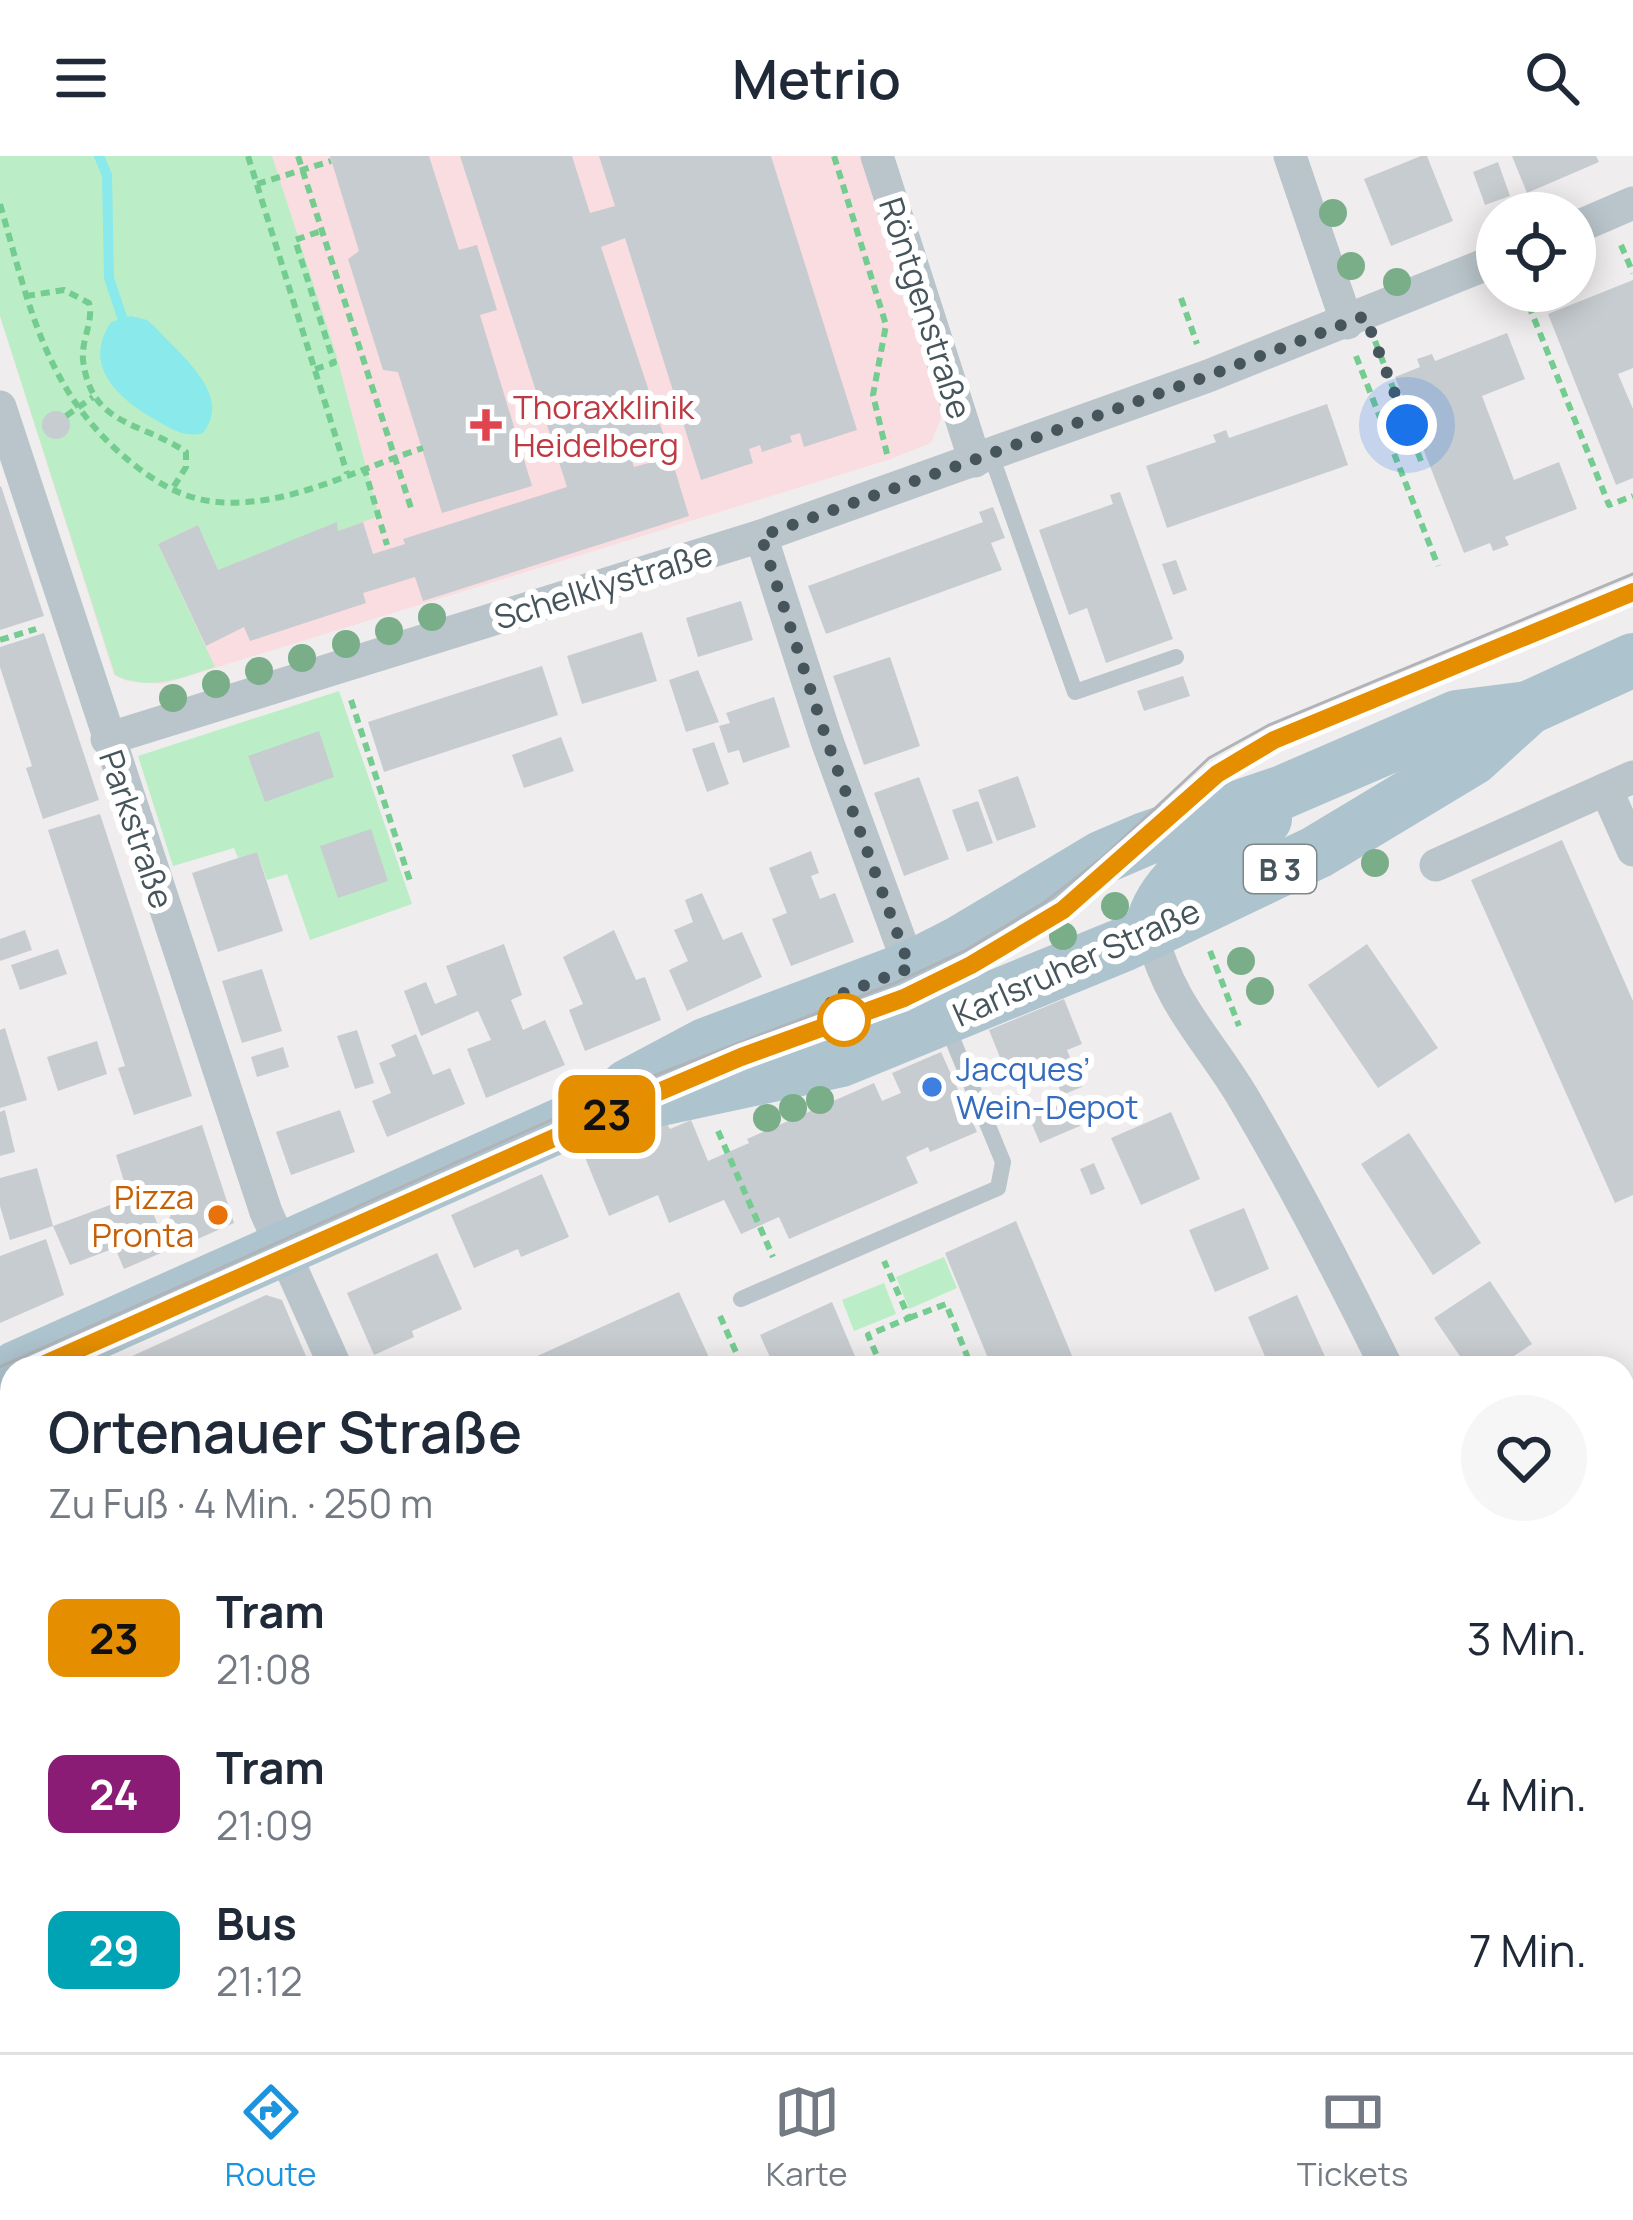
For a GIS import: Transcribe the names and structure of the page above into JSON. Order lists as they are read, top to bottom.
{
  "streets": {
    "main road": ["B 3", "Karlsruher Straße"],
    "street": ["Röntgenstraße", "Schelklystraße", "Parkstraße"]
  },
  "crossings": [
    ["Röntgenstraße", "Schelklystraße"],
    ["Schelklystraße", "Parkstraße"],
    ["Parkstraße", "Karlsruher Straße"],
    ["B 3", "Karlsruher Straße"]
  ],
  "places": {
    "health": ["Thoraxklinik Heidelberg"],
    "other": ["Jacques’ Wein-Depot", "Pizza Pronta"]
  },
  "lines": ["tram line 23"],
  "page": {
    "header": "Metrio",
    "on_map": "23",
    "heading": ["Ortenauer Straße", "Zu Fuß · 4 Min. · 250 m"],
    "list": [
      {
        "mark": "23",
        "name": "Tram",
        "note": "21:08",
        "value": "3 Min."
      },
      {
        "mark": "24",
        "name": "Tram",
        "note": "21:09",
        "value": "4 Min."
      },
      {
        "mark": "29",
        "name": "Bus",
        "note": "21:12",
        "value": "7 Min."
      }
    ],
    "tabs": ["Route", "Karte", "Tickets"]
  }
}
